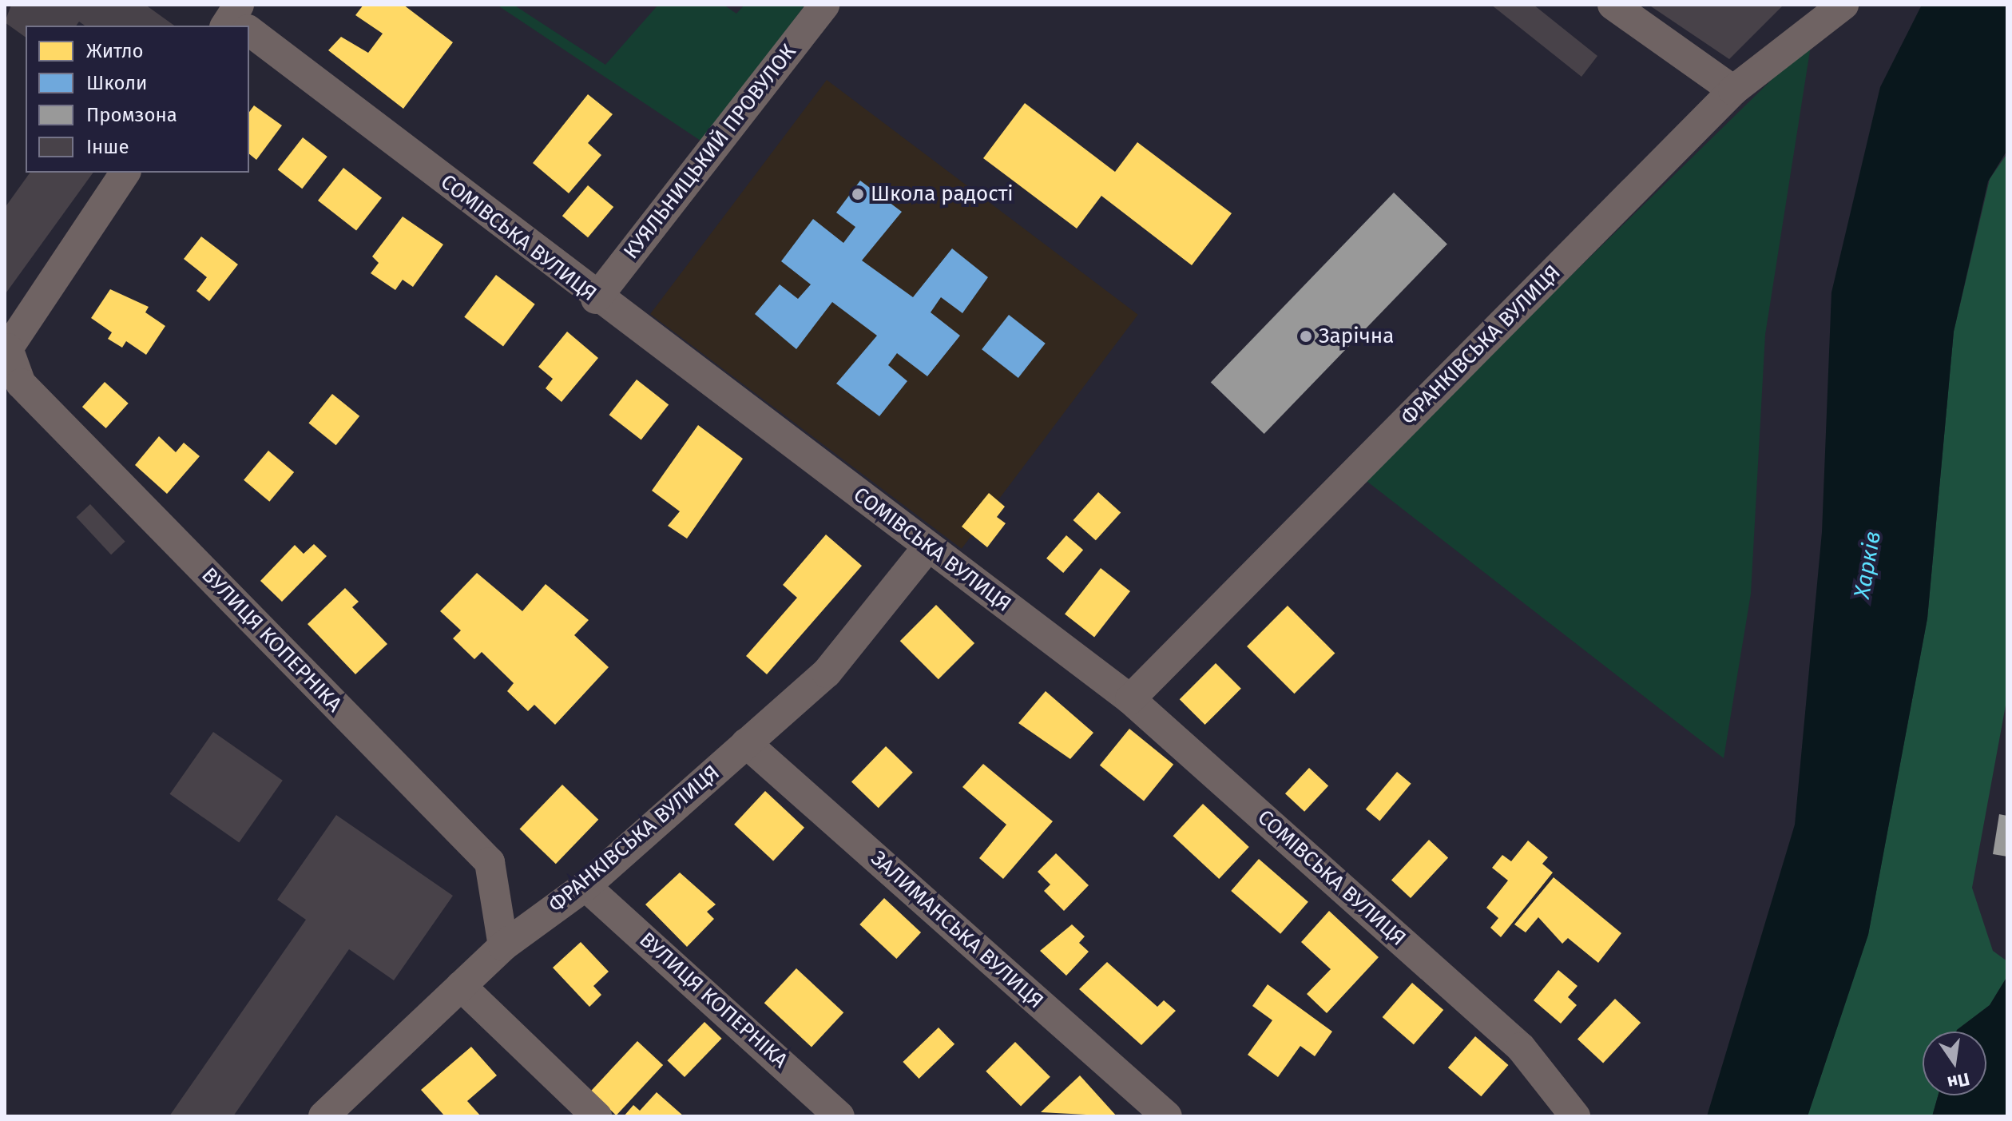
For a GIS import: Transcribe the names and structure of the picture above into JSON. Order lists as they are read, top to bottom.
{
  "streets": {
    "street": [
      "КУЯЛЬНИЦЬКИЙ ПРОВУЛОК",
      "СОМІВСЬКА ВУЛИЦЯ",
      "ФРАНКІВСЬКА ВУЛИЦЯ",
      "ВУЛИЦЯ КОПЕРНІКА",
      "ЗАЛИМАНСЬКА ВУЛИЦЯ"
    ]
  },
  "crossings": [
    ["КУЯЛЬНИЦЬКИЙ ПРОВУЛОК", "СОМІВСЬКА ВУЛИЦЯ"],
    ["СОМІВСЬКА ВУЛИЦЯ", "ФРАНКІВСЬКА ВУЛИЦЯ"],
    ["ФРАНКІВСЬКА ВУЛИЦЯ", "ВУЛИЦЯ КОПЕРНІКА"],
    ["ФРАНКІВСЬКА ВУЛИЦЯ", "ЗАЛИМАНСЬКА ВУЛИЦЯ"]
  ],
  "water": ["Харків"],
  "places": ["Школа радості", "Зарічна"],
  "legend": [
    "Житло",
    "Школи",
    "Промзона",
    "Інше"
  ],
  "north": "bottom"
}
